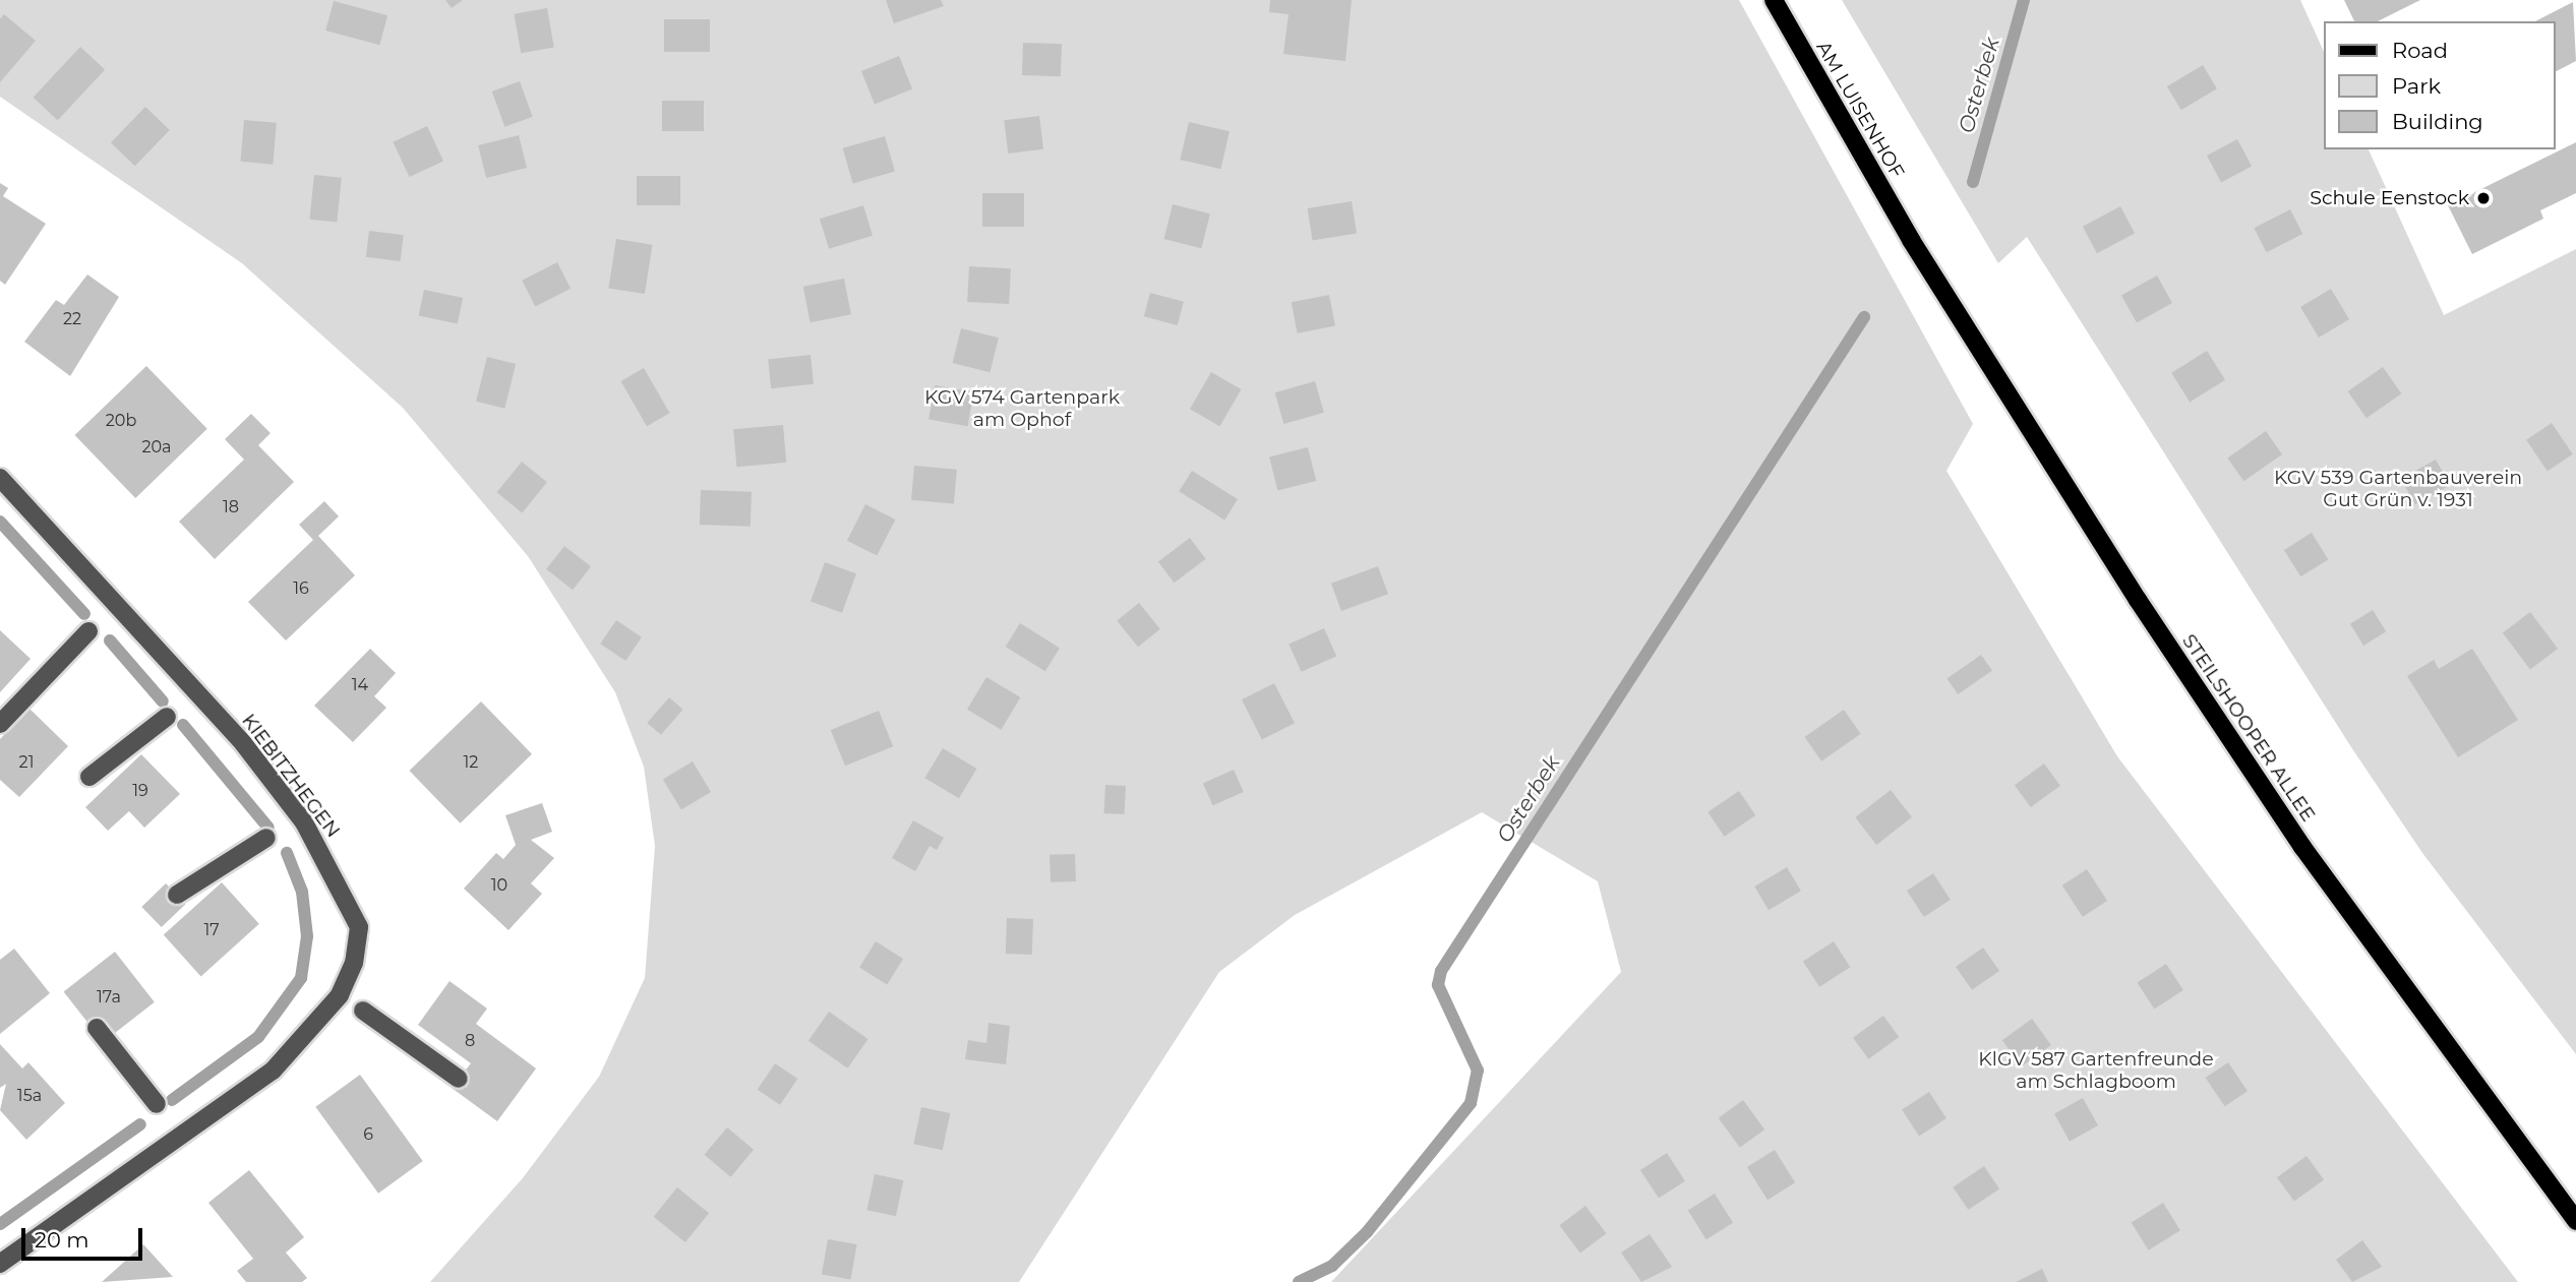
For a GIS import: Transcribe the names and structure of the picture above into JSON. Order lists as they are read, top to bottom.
{
  "streets": {
    "main road": ["AM LUISENHOF", "STEILSHOOPER ALLEE"],
    "street": ["KIEBITZHEGEN"]
  },
  "crossings": [
    ["AM LUISENHOF", "STEILSHOOPER ALLEE"]
  ],
  "water": ["Osterbek"],
  "parks": ["KGV 574 Gartenpark am Ophof", "KGV 539 Gartenbauverein Gut Grün v. 1931", "KlGV 587 Gartenfreunde am Schlagboom"],
  "places": ["Schule Eenstock"],
  "house_numbers": [
    "22",
    "20b",
    "20a",
    "18",
    "16",
    "14",
    "21",
    "12",
    "19",
    "10",
    "17",
    "17a",
    "8",
    "15a",
    "6"
  ],
  "legend": ["Road", "Park", "Building"],
  "scale_bar": "20 m"
}
